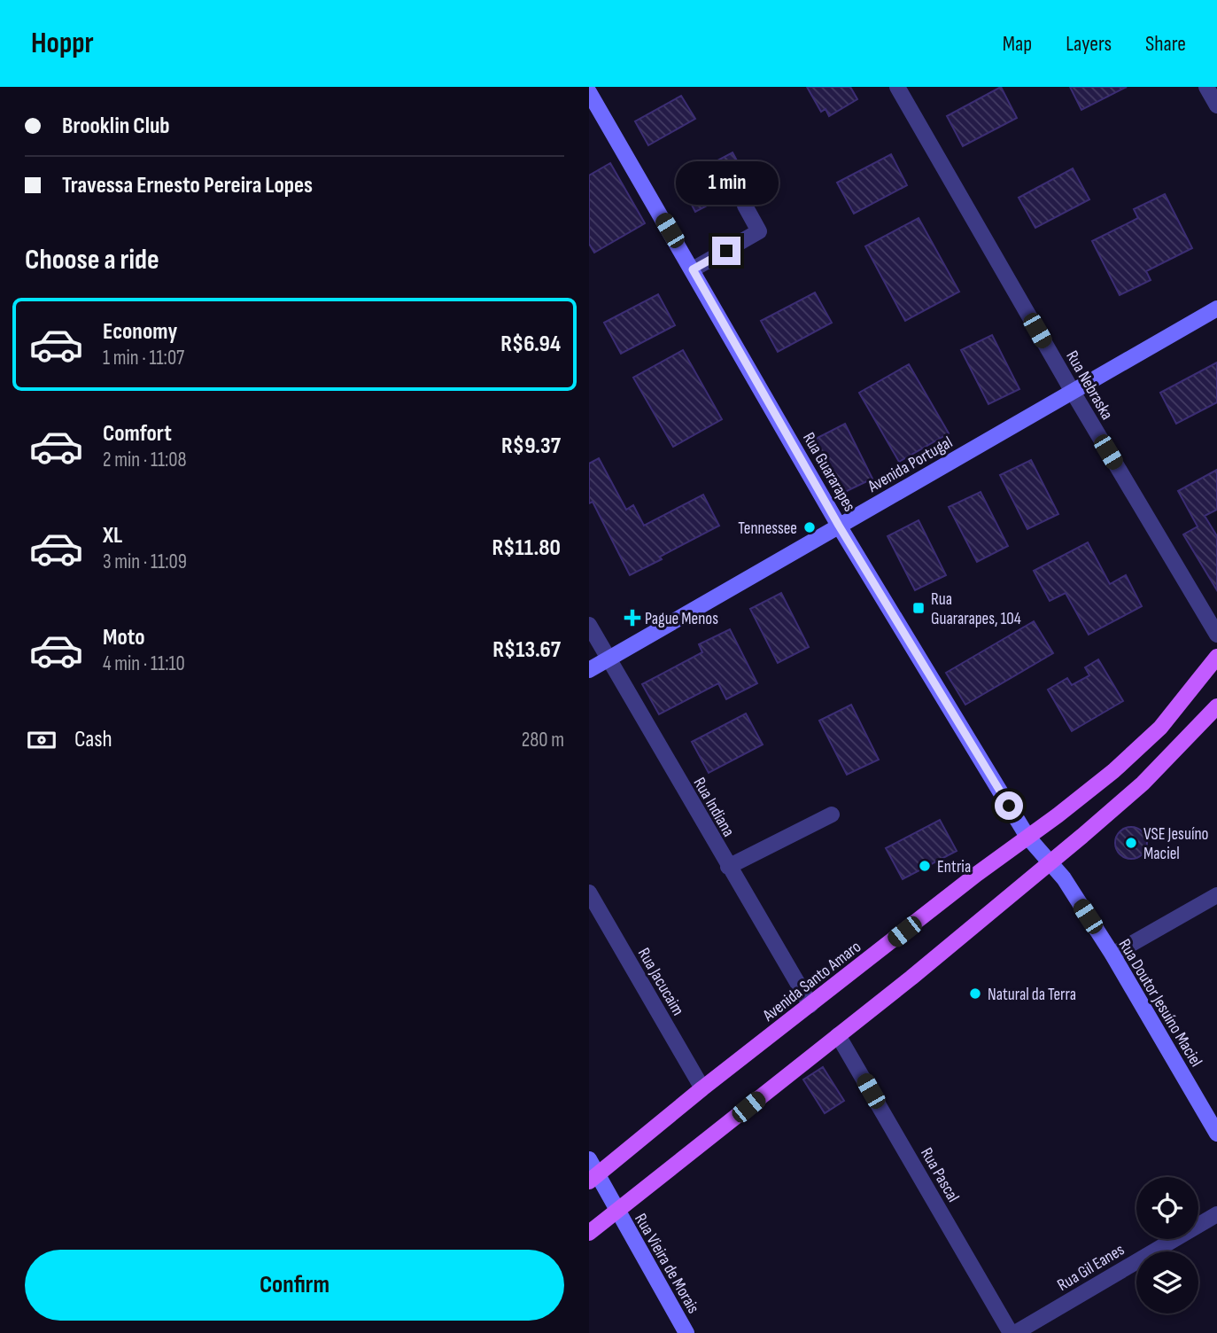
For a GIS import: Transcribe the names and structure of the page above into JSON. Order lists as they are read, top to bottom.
{
  "streets": {
    "main road": ["Avenida Santo Amaro"],
    "street": [
      "Rua Nebraska",
      "Avenida Portugal",
      "Rua Guararapes",
      "Rua Indiana",
      "Rua Jacucaim",
      "Rua Doutor Jesuíno Maciel",
      "Rua Pascal",
      "Rua Vieira de Morais",
      "Rua Gil Eanes"
    ]
  },
  "crossings": [
    ["Rua Nebraska", "Avenida Portugal"],
    ["Avenida Portugal", "Rua Guararapes"],
    ["Avenida Portugal", "Rua Indiana"],
    ["Rua Guararapes", "Avenida Santo Amaro"],
    ["Rua Guararapes", "Rua Doutor Jesuíno Maciel"],
    ["Rua Indiana", "Avenida Santo Amaro"],
    ["Avenida Santo Amaro", "Rua Jacucaim"],
    ["Avenida Santo Amaro", "Rua Vieira de Morais"],
    ["Rua Pascal", "Rua Gil Eanes"]
  ],
  "places": {
    "other": [
      "Tennessee",
      "VSE Jesuíno Maciel",
      "Entria",
      "Natural da Terra"
    ],
    "transit": ["Rua Guararapes, 104"],
    "health": ["Pague Menos"]
  },
  "page": {
    "header": "Hoppr",
    "nav": ["Map", "Layers", "Share"],
    "banner": ["Brooklin Club", "Travessa Ernesto Pereira Lopes"],
    "bubble": "1 min",
    "heading": "Choose a ride",
    "list": [
      {
        "name": "Economy",
        "note": "1 min · 11:07",
        "value": "R$6.94"
      },
      {
        "name": "Comfort",
        "note": "2 min · 11:08",
        "value": "R$9.37"
      },
      {
        "name": "XL",
        "note": "3 min · 11:09",
        "value": "R$11.80"
      },
      {
        "name": "Moto",
        "note": "4 min · 11:10",
        "value": "R$13.67"
      }
    ],
    "pay": ["Cash", "280 m"],
    "buttons": "Confirm"
  }
}
